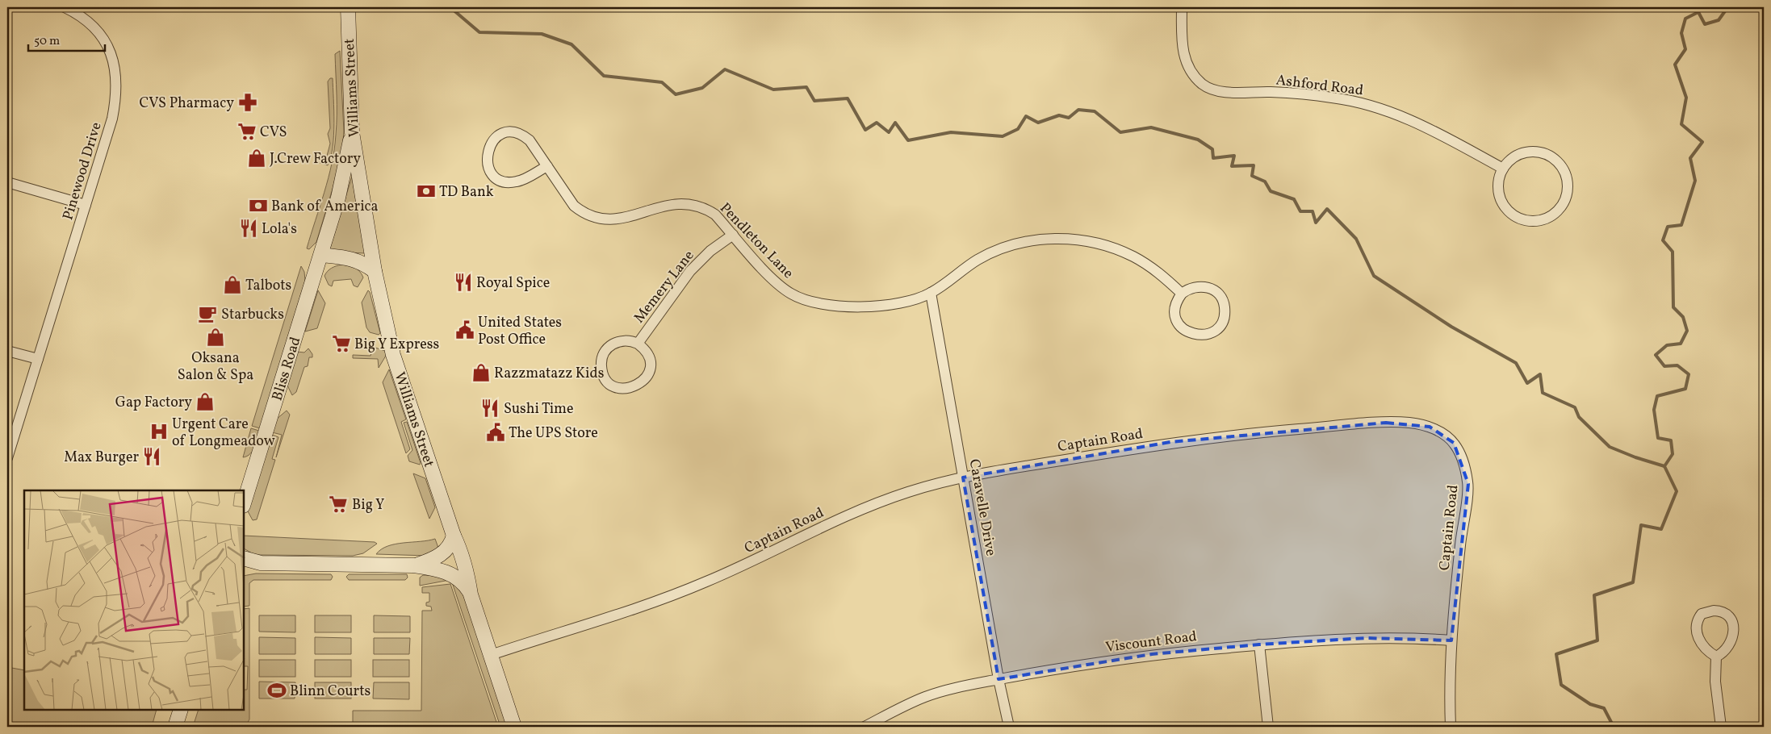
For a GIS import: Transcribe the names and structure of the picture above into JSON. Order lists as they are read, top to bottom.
{
  "streets": {
    "main road": ["Williams Street", "Bliss Road"],
    "street": [
      "Ashford Road",
      "Pinewood Drive",
      "Pendleton Lane",
      "Memery Lane",
      "Captain Road",
      "Caravelle Drive",
      "Viscount Road"
    ]
  },
  "crossings": [
    ["Williams Street", "Bliss Road"],
    ["Williams Street", "Captain Road"],
    ["Pendleton Lane", "Memery Lane"],
    ["Pendleton Lane", "Caravelle Drive"],
    ["Captain Road", "Caravelle Drive"],
    ["Captain Road", "Viscount Road"],
    ["Caravelle Drive", "Viscount Road"]
  ],
  "places": {
    "pharmacy": ["CVS Pharmacy"],
    "supermarket": ["CVS", "Big Y Express", "Big Y"],
    "shop": [
      "J.Crew Factory",
      "Talbots",
      "Oksana Salon & Spa",
      "Razzmatazz Kids",
      "Gap Factory"
    ],
    "bank": ["TD Bank", "Bank of America"],
    "restaurant": [
      "Lola's",
      "Royal Spice",
      "Sushi Time",
      "Max Burger"
    ],
    "cafe": ["Starbucks"],
    "public building": ["United States Post Office", "The UPS Store"],
    "hospital": ["Urgent Care of Longmeadow"],
    "sports": ["Blinn Courts"]
  },
  "scale_bar": "50 m"
}
